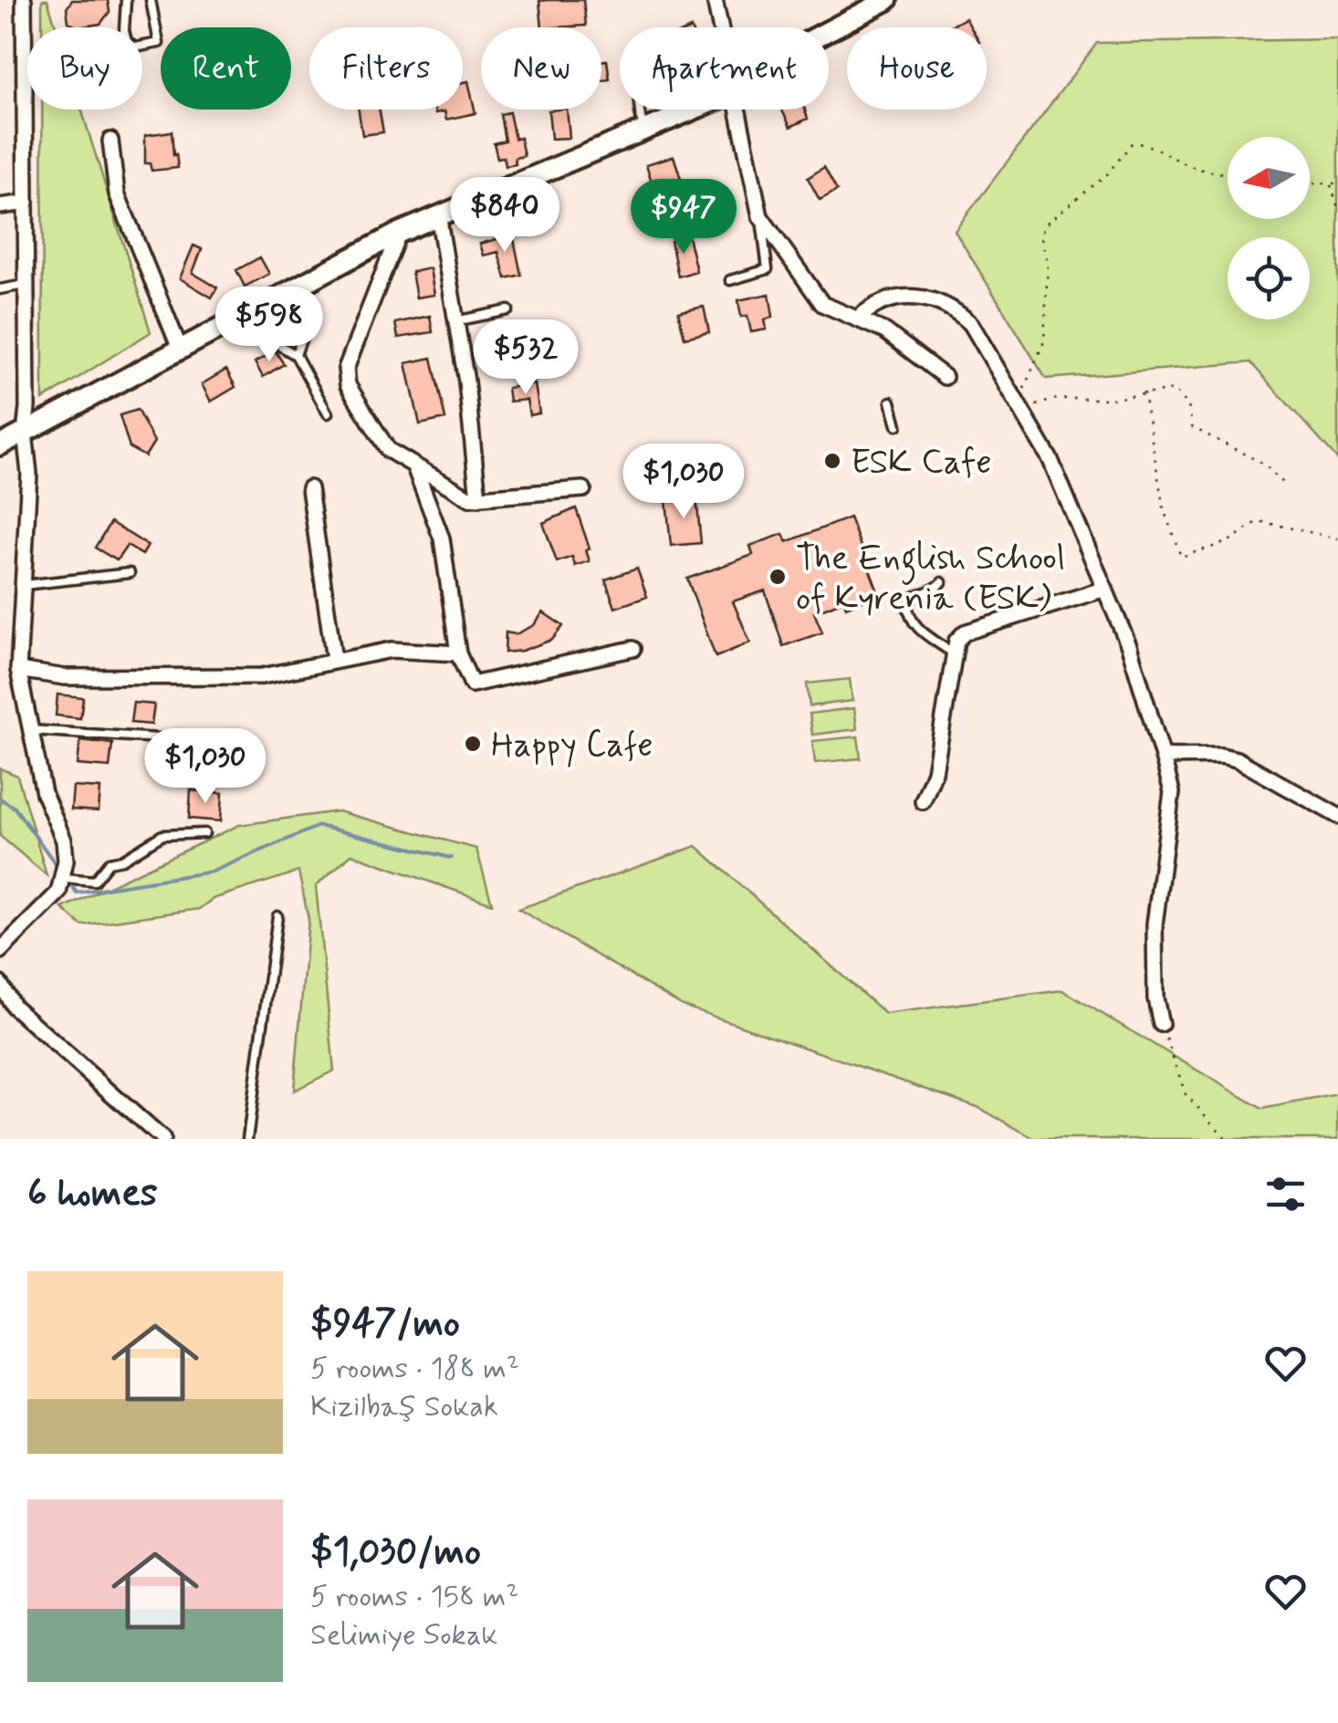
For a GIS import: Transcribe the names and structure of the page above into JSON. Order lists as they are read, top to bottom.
{
  "places": ["ESK Cafe", "The English School of Kyrenia (ESK)", "Happy Cafe"],
  "north": "left",
  "page": {
    "chip": [
      "Buy",
      "Rent",
      "Filters",
      "New",
      "Apartment",
      "House"
    ],
    "price": [
      "$840",
      "$947",
      "$598",
      "$532",
      "$1,030",
      "$1,030"
    ],
    "heading": "6 homes",
    "list": [
      {
        "name": "$947/mo",
        "note": "5 rooms · 188 m² · Kizilbaş Sokak"
      },
      {
        "name": "$1,030/mo",
        "note": "5 rooms · 158 m² · Selimiye Sokak"
      }
    ]
  }
}
